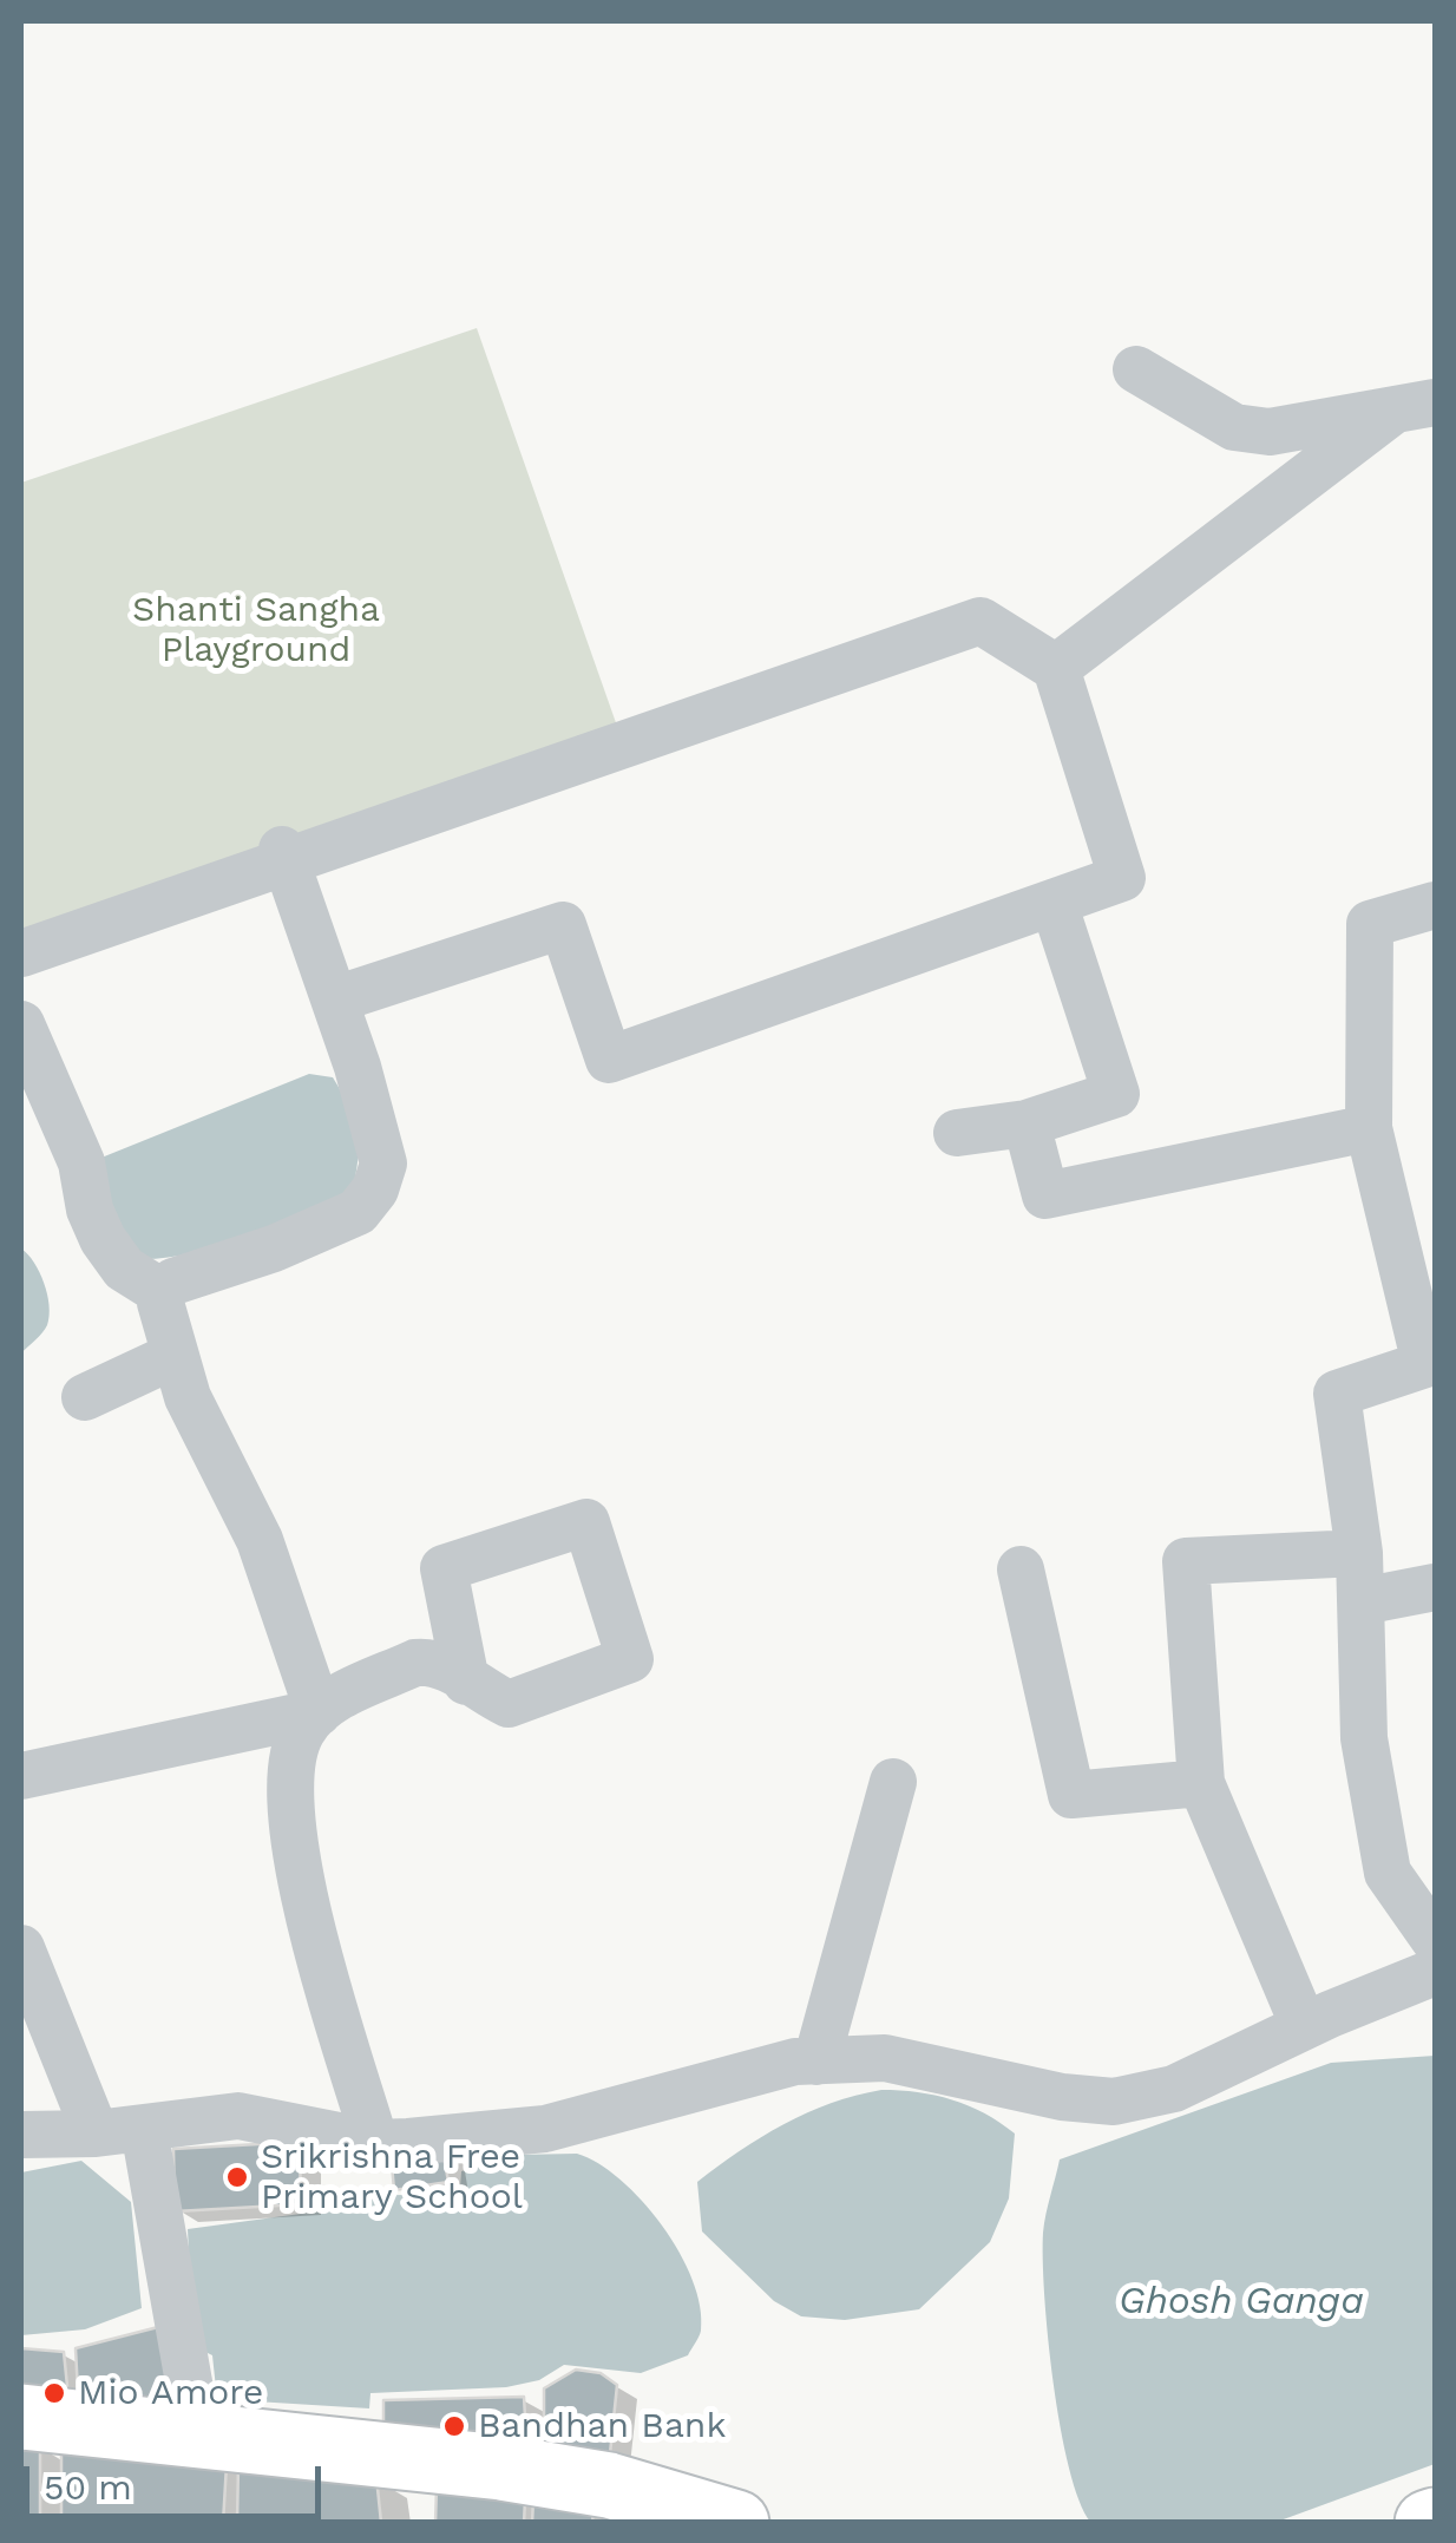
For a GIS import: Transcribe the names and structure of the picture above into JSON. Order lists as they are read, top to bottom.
{
  "water": ["Ghosh Ganga"],
  "parks": ["Shanti Sangha Playground"],
  "places": ["Srikrishna Free Primary School", "Mio Amore", "Bandhan Bank"],
  "scale_bar": "50 m"
}
